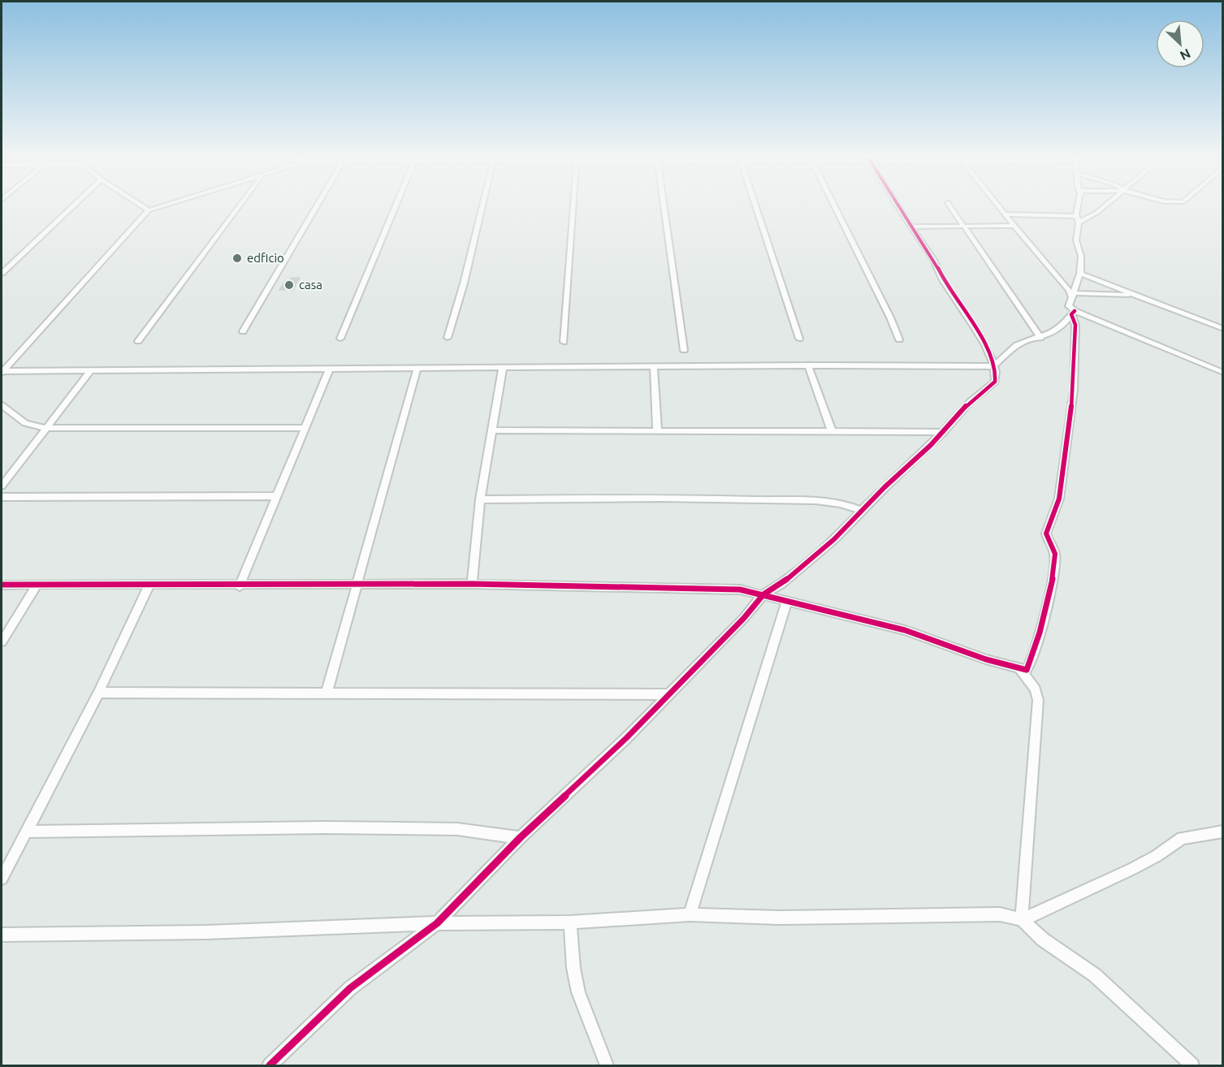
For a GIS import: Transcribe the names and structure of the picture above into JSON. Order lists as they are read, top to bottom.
{
  "places": ["edficio", "casa"],
  "north": "bottom right"
}
